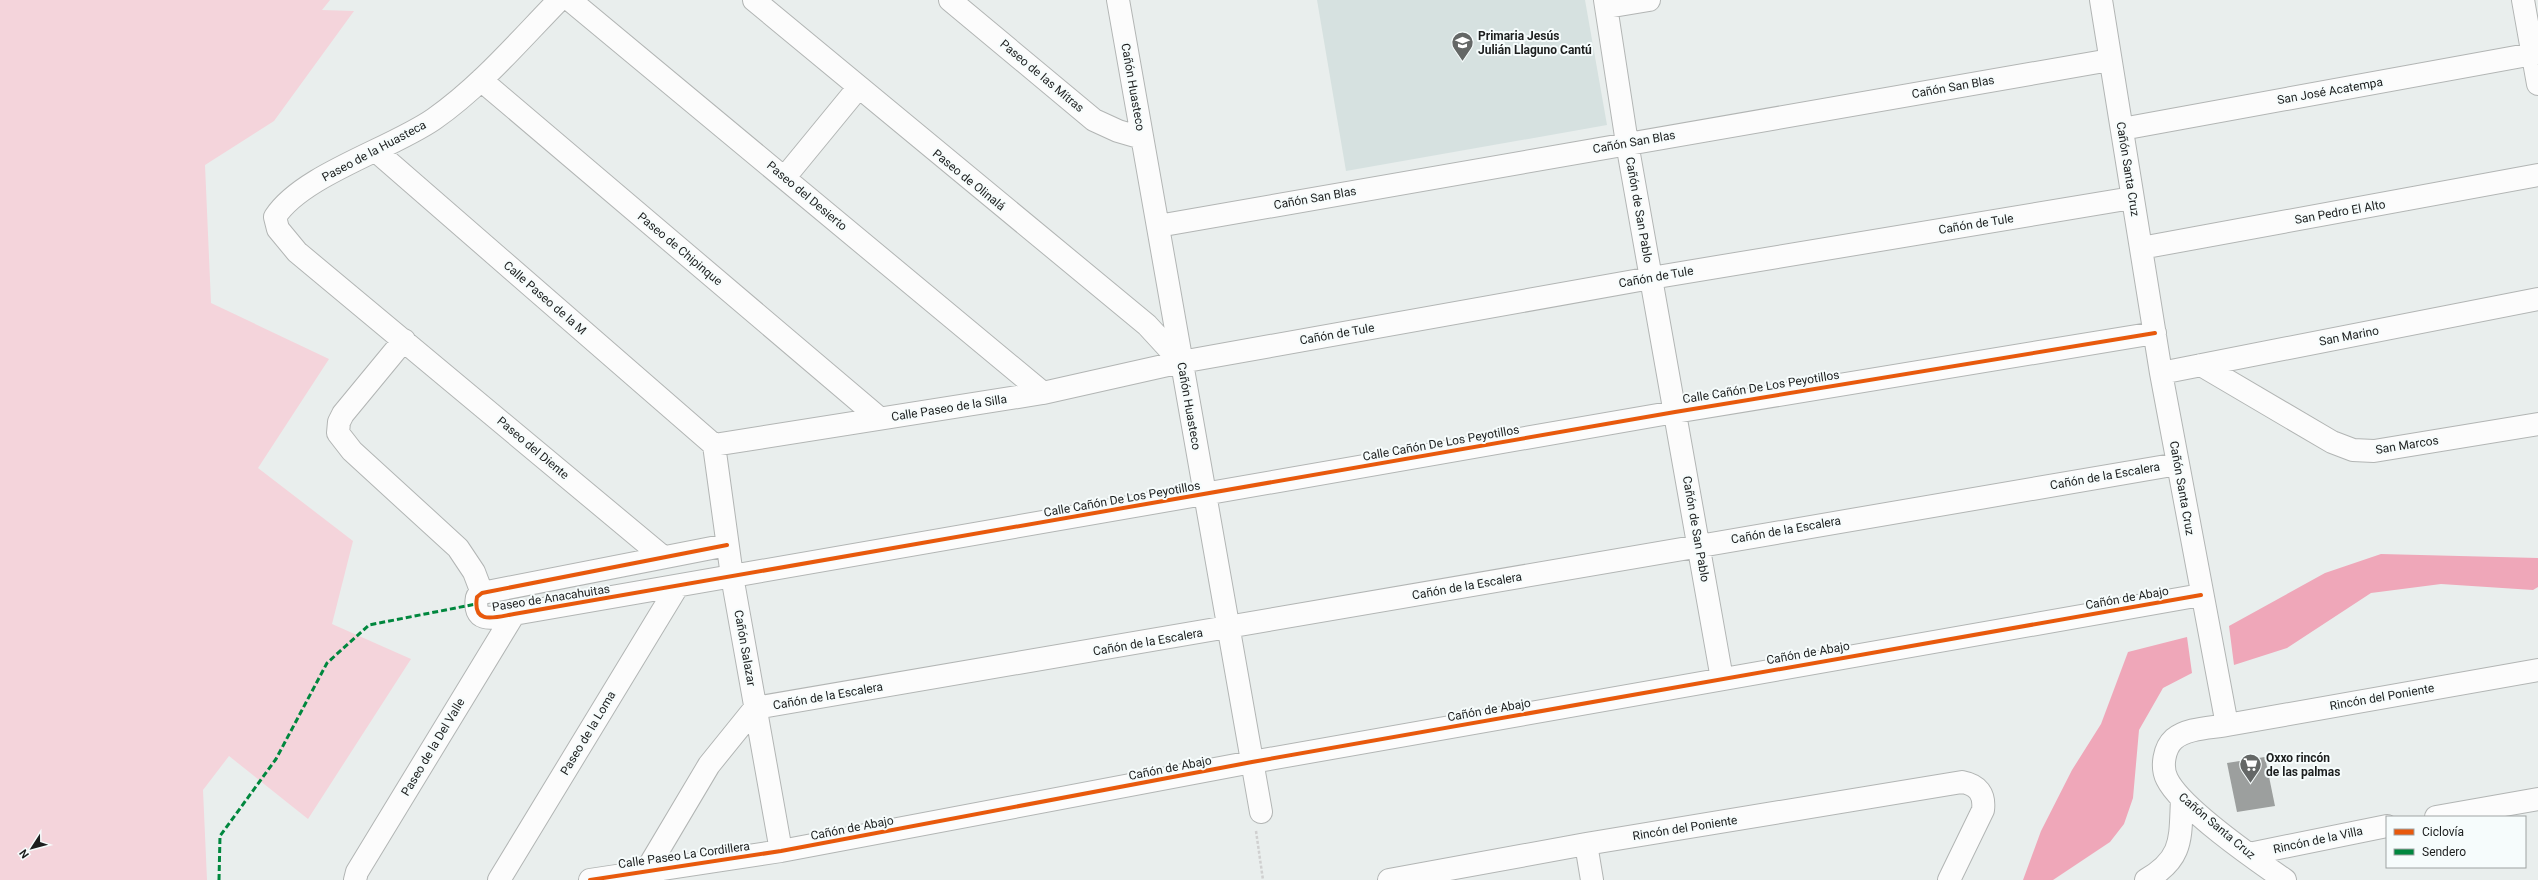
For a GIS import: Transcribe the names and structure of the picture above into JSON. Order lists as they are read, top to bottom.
{
  "streets": {
    "street": [
      "Paseo de las Mitras",
      "Cañón Huasteco",
      "Cañón San Blas",
      "San José Acatempa",
      "Paseo de la Huasteca",
      "Cañón Santa Cruz",
      "Paseo de Olinalá",
      "Paseo del Desierto",
      "Cañón de San Pablo",
      "San Pedro El Alto",
      "Cañón de Tule",
      "Paseo de Chipinque",
      "Calle Paseo de la M",
      "San Marino",
      "Calle Cañón De Los Peyotillos",
      "Calle Paseo de la Silla",
      "San Marcos",
      "Paseo del Diente",
      "Cañón de la Escalera",
      "Paseo de Anacahuitas",
      "Cañón de Abajo",
      "Cañón Salazar",
      "Rincón del Poniente",
      "Paseo de la Loma",
      "Paseo de la Del Valle",
      "Rincón de la Villa",
      "Calle Paseo La Cordillera"
    ]
  },
  "crossings": [
    ["Paseo de las Mitras", "Cañón Huasteco"],
    ["Cañón Huasteco", "Cañón San Blas"],
    ["Cañón Huasteco", "Paseo de Olinalá"],
    ["Cañón Huasteco", "Cañón de Tule"],
    ["Cañón Huasteco", "Calle Cañón De Los Peyotillos"],
    ["Cañón Huasteco", "Calle Paseo de la Silla"],
    ["Cañón Huasteco", "Cañón de la Escalera"],
    ["Cañón Huasteco", "Cañón de Abajo"],
    ["Cañón San Blas", "Cañón Santa Cruz"],
    ["Cañón San Blas", "Cañón de San Pablo"],
    ["San José Acatempa", "Cañón Santa Cruz"],
    ["Paseo de la Huasteca", "Paseo de Chipinque"],
    ["Paseo de la Huasteca", "Calle Paseo de la M"],
    ["Paseo de la Huasteca", "Paseo del Diente"],
    ["Cañón Santa Cruz", "San Pedro El Alto"],
    ["Cañón Santa Cruz", "Cañón de Tule"],
    ["Cañón Santa Cruz", "San Marino"],
    ["Cañón Santa Cruz", "Calle Cañón De Los Peyotillos"],
    ["Cañón Santa Cruz", "Cañón de la Escalera"],
    ["Cañón Santa Cruz", "Cañón de Abajo"],
    ["Cañón Santa Cruz", "Rincón del Poniente"],
    ["Cañón Santa Cruz", "Rincón de la Villa"],
    ["Paseo de Olinalá", "Cañón de Tule"],
    ["Paseo de Olinalá", "Calle Paseo de la Silla"],
    ["Paseo del Desierto", "Calle Paseo de la Silla"],
    ["Cañón de San Pablo", "Cañón de Tule"],
    ["Cañón de San Pablo", "Calle Cañón De Los Peyotillos"],
    ["Cañón de San Pablo", "Cañón de la Escalera"],
    ["Cañón de San Pablo", "Cañón de Abajo"],
    ["Cañón de Tule", "Calle Paseo de la Silla"],
    ["Paseo de Chipinque", "Calle Paseo de la Silla"],
    ["Calle Paseo de la M", "Calle Paseo de la Silla"],
    ["Calle Paseo de la M", "Cañón Salazar"],
    ["San Marino", "San Marcos"],
    ["Calle Cañón De Los Peyotillos", "Paseo de Anacahuitas"],
    ["Calle Cañón De Los Peyotillos", "Cañón Salazar"],
    ["Calle Paseo de la Silla", "Cañón Salazar"],
    ["Paseo del Diente", "Paseo de Anacahuitas"],
    ["Cañón de la Escalera", "Cañón Salazar"],
    ["Paseo de Anacahuitas", "Cañón Salazar"],
    ["Paseo de Anacahuitas", "Paseo de la Loma"],
    ["Paseo de Anacahuitas", "Paseo de la Del Valle"],
    ["Cañón de Abajo", "Cañón Salazar"],
    ["Cañón de Abajo", "Calle Paseo La Cordillera"],
    ["Cañón Salazar", "Calle Paseo La Cordillera"]
  ],
  "places": {
    "school or university": ["Primaria Jesús Julián Llaguno Cantú"],
    "supermarket": ["Oxxo rincón de las palmas"]
  },
  "legend": ["Ciclovía", "Sendero"],
  "north": "bottom left"
}
